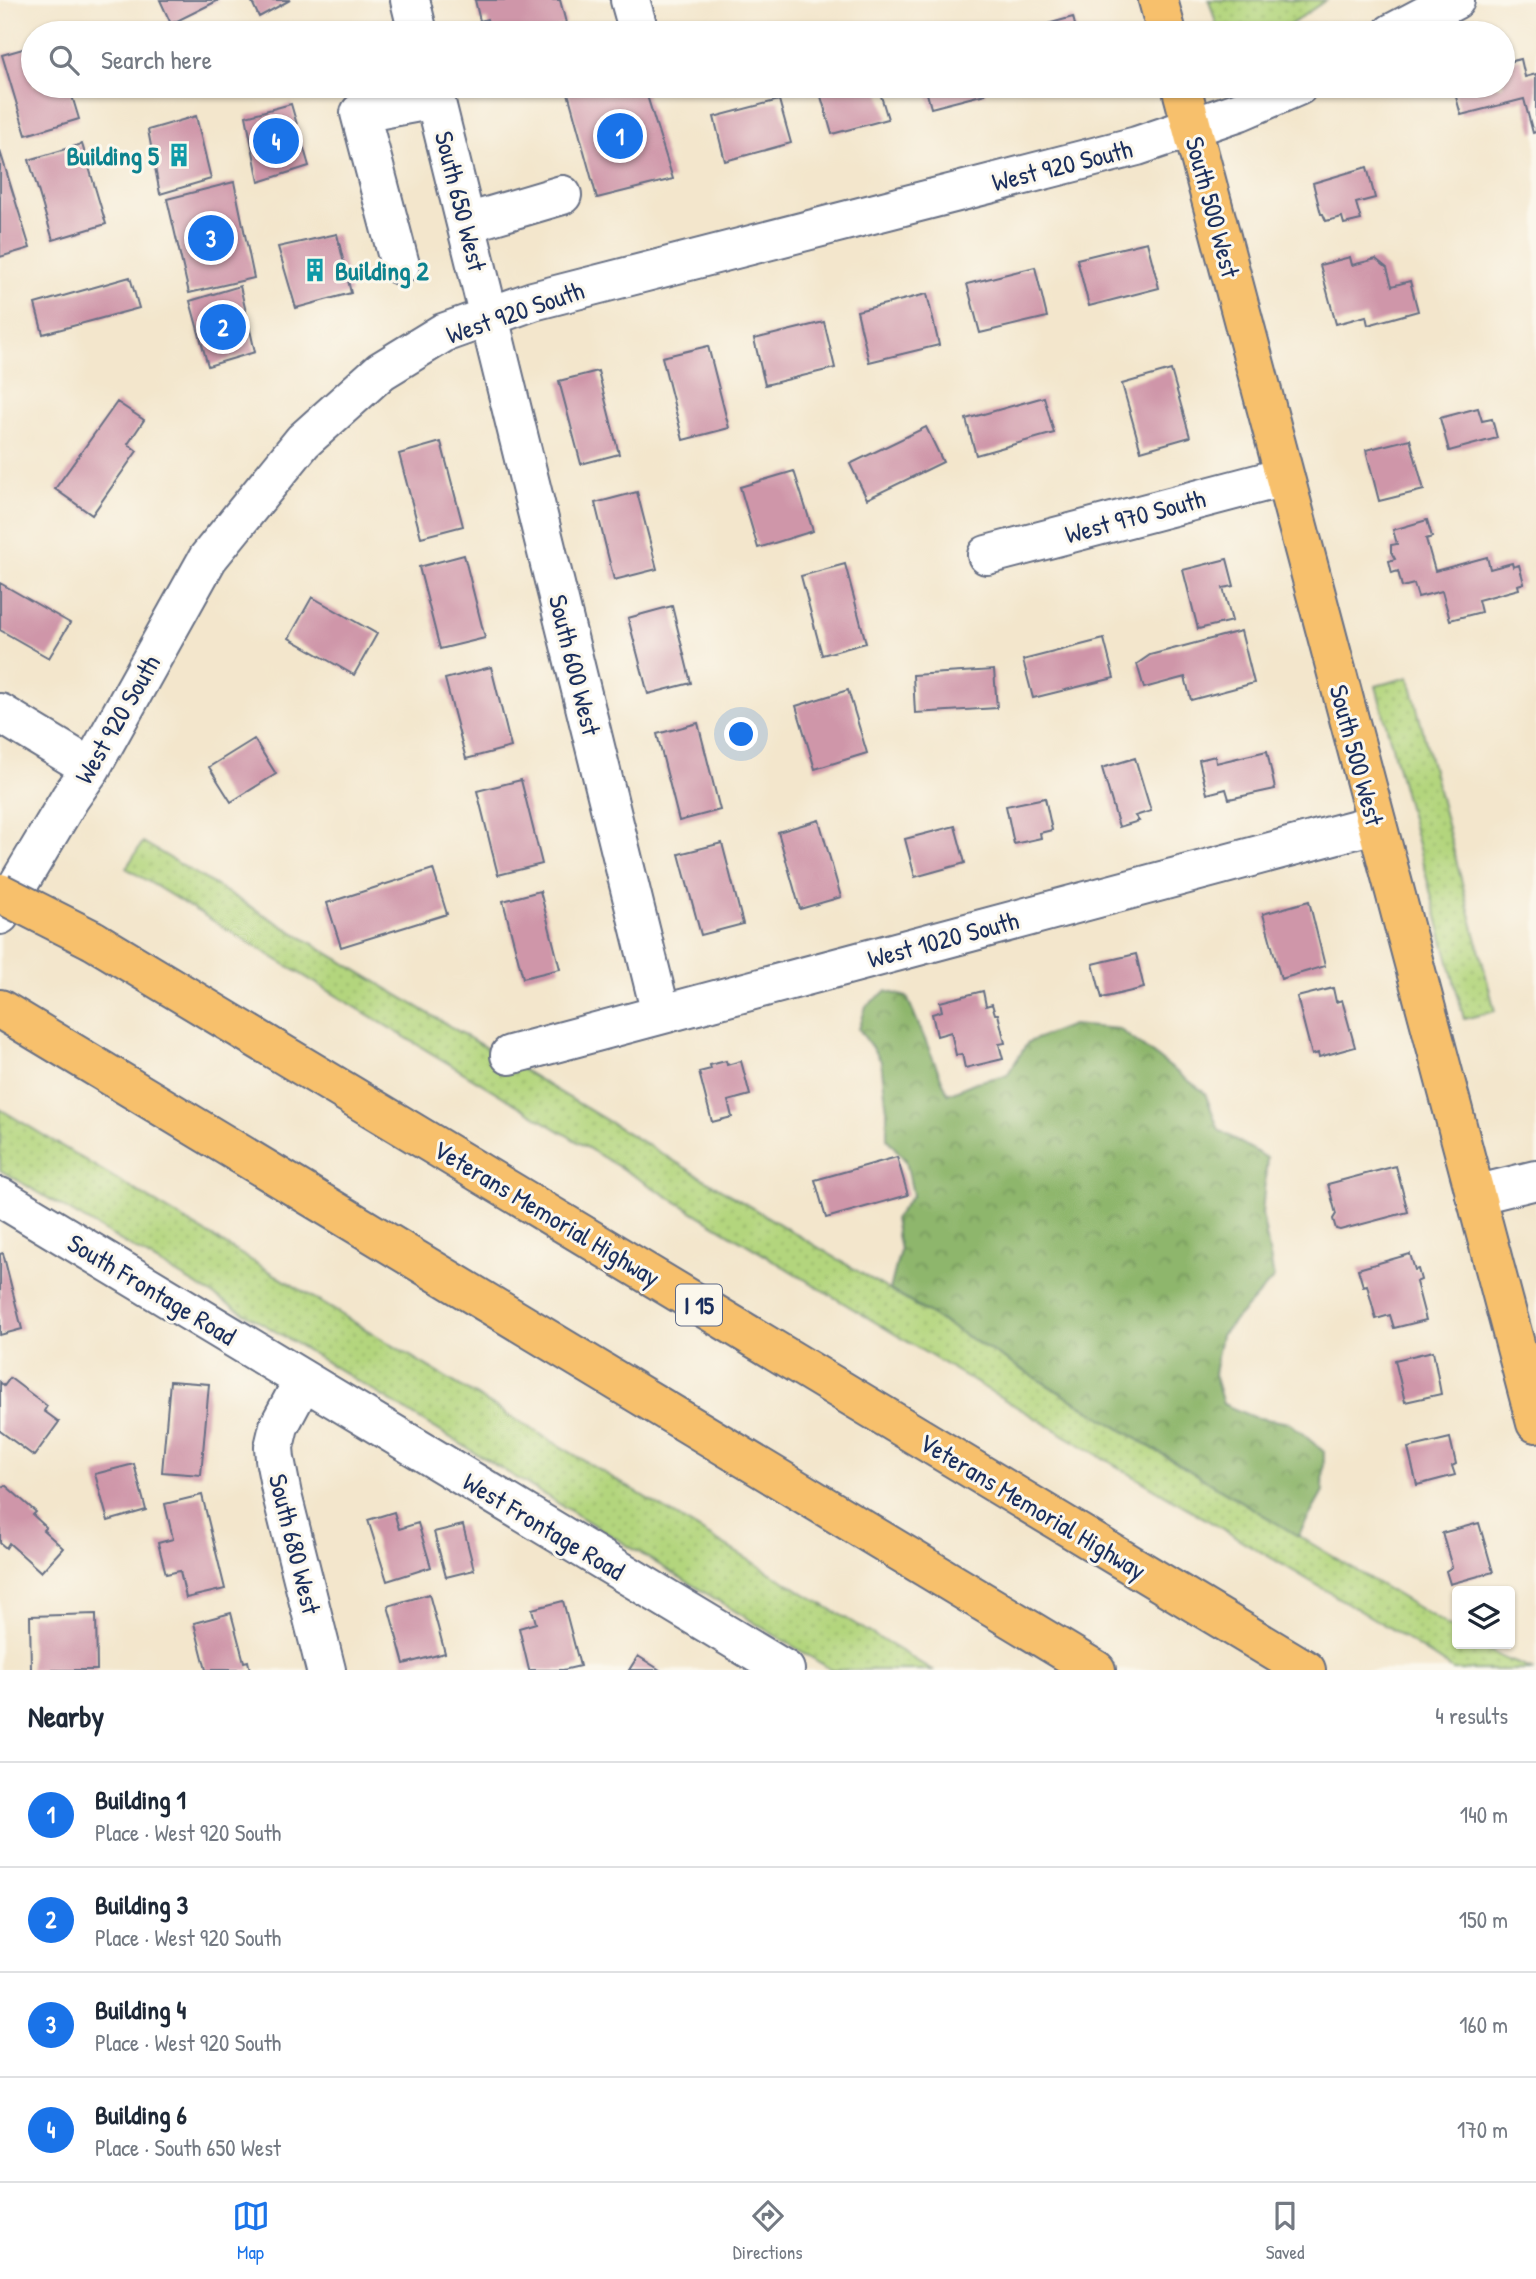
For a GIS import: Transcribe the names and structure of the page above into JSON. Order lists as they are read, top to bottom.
{
  "streets": {
    "main road": ["South 500 West", "Veterans Memorial Highway", "I 15"],
    "street": [
      "West 920 South",
      "South 650 West",
      "West 970 South",
      "South 600 West",
      "West 1020 South",
      "South Frontage Road",
      "West Frontage Road",
      "South 680 West"
    ]
  },
  "crossings": [
    ["West 920 South", "South 650 West"],
    ["West 920 South", "South 500 West"],
    ["West 920 South", "South 600 West"],
    ["South 650 West", "South 600 West"],
    ["South 500 West", "West 970 South"],
    ["South 500 West", "West 1020 South"],
    ["South 600 West", "West 1020 South"],
    ["South Frontage Road", "West Frontage Road"],
    ["South Frontage Road", "South 680 West"],
    ["West Frontage Road", "South 680 West"]
  ],
  "places": {
    "building": ["Building 5", "Building 2"]
  },
  "page": {
    "search": "Search here",
    "pins": [
      "1",
      "4",
      "3",
      "2"
    ],
    "heading": ["Nearby", "4 results"],
    "list": [
      {
        "mark": "1",
        "name": "Building 1",
        "note": "Place · West 920 South",
        "value": "140 m"
      },
      {
        "mark": "2",
        "name": "Building 3",
        "note": "Place · West 920 South",
        "value": "150 m"
      },
      {
        "mark": "3",
        "name": "Building 4",
        "note": "Place · West 920 South",
        "value": "160 m"
      },
      {
        "mark": "4",
        "name": "Building 6",
        "note": "Place · South 650 West",
        "value": "170 m"
      }
    ],
    "nav": ["Map", "Directions", "Saved"]
  }
}
